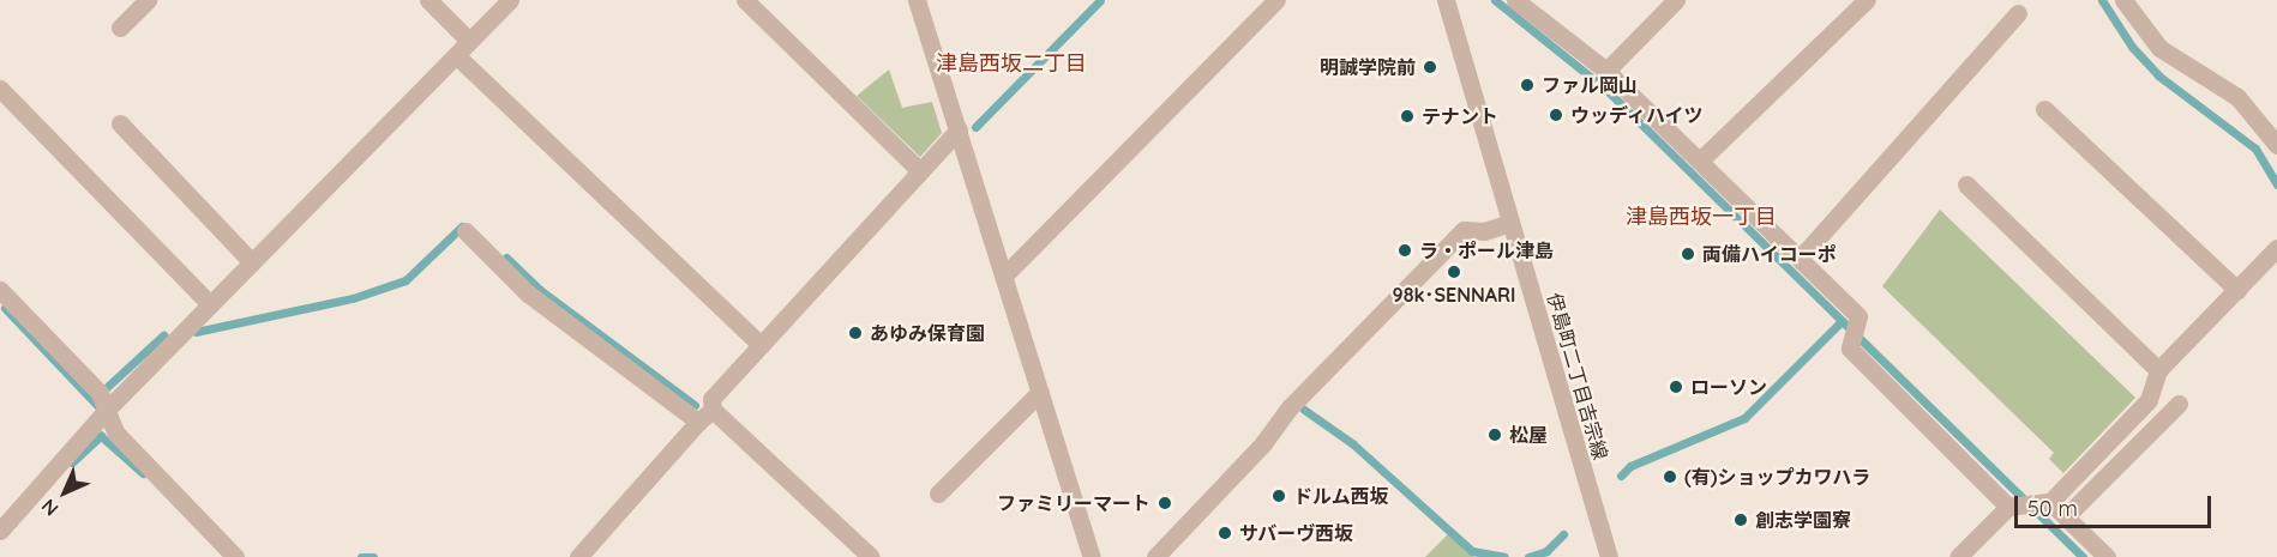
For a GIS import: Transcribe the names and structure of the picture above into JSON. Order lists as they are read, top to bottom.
{
  "streets": {
    "street": ["伊島町二丁目吉宗線"]
  },
  "districts": ["津島西坂二丁目", "津島西坂一丁目"],
  "places": [
    "明誠学院前",
    "ファル岡山",
    "ウッディハイツ",
    "テナント",
    "ラ・ポール津島",
    "両備ハイコーポ",
    "98k･SENNARI",
    "あゆみ保育園",
    "ローソン",
    "松屋",
    "(有)ショップカワハラ",
    "ドルム西坂",
    "ファミリーマート",
    "創志学園寮",
    "サバーヴ西坂"
  ],
  "scale_bar": "50 m",
  "north": "bottom left"
}
